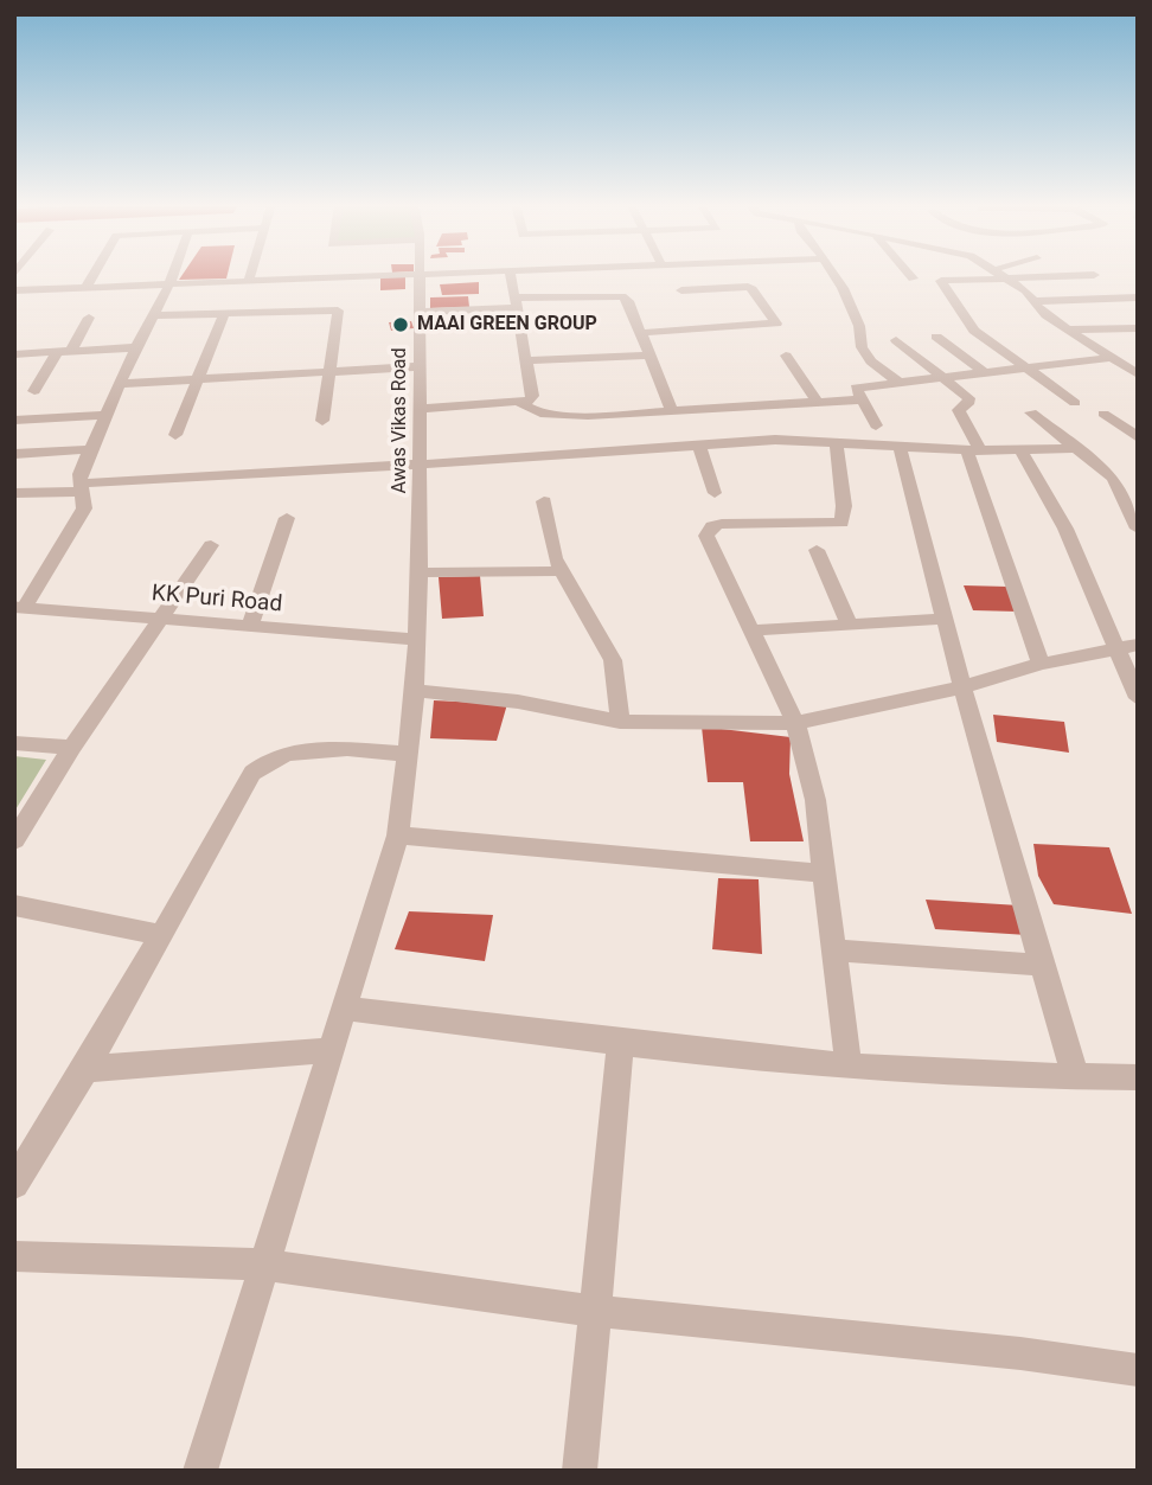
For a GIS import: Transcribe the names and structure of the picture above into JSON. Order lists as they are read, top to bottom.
{
  "streets": {
    "street": ["Awas Vikas Road", "KK Puri Road"]
  },
  "crossings": [
    ["Awas Vikas Road", "KK Puri Road"]
  ],
  "places": ["MAAI GREEN GROUP"]
}
